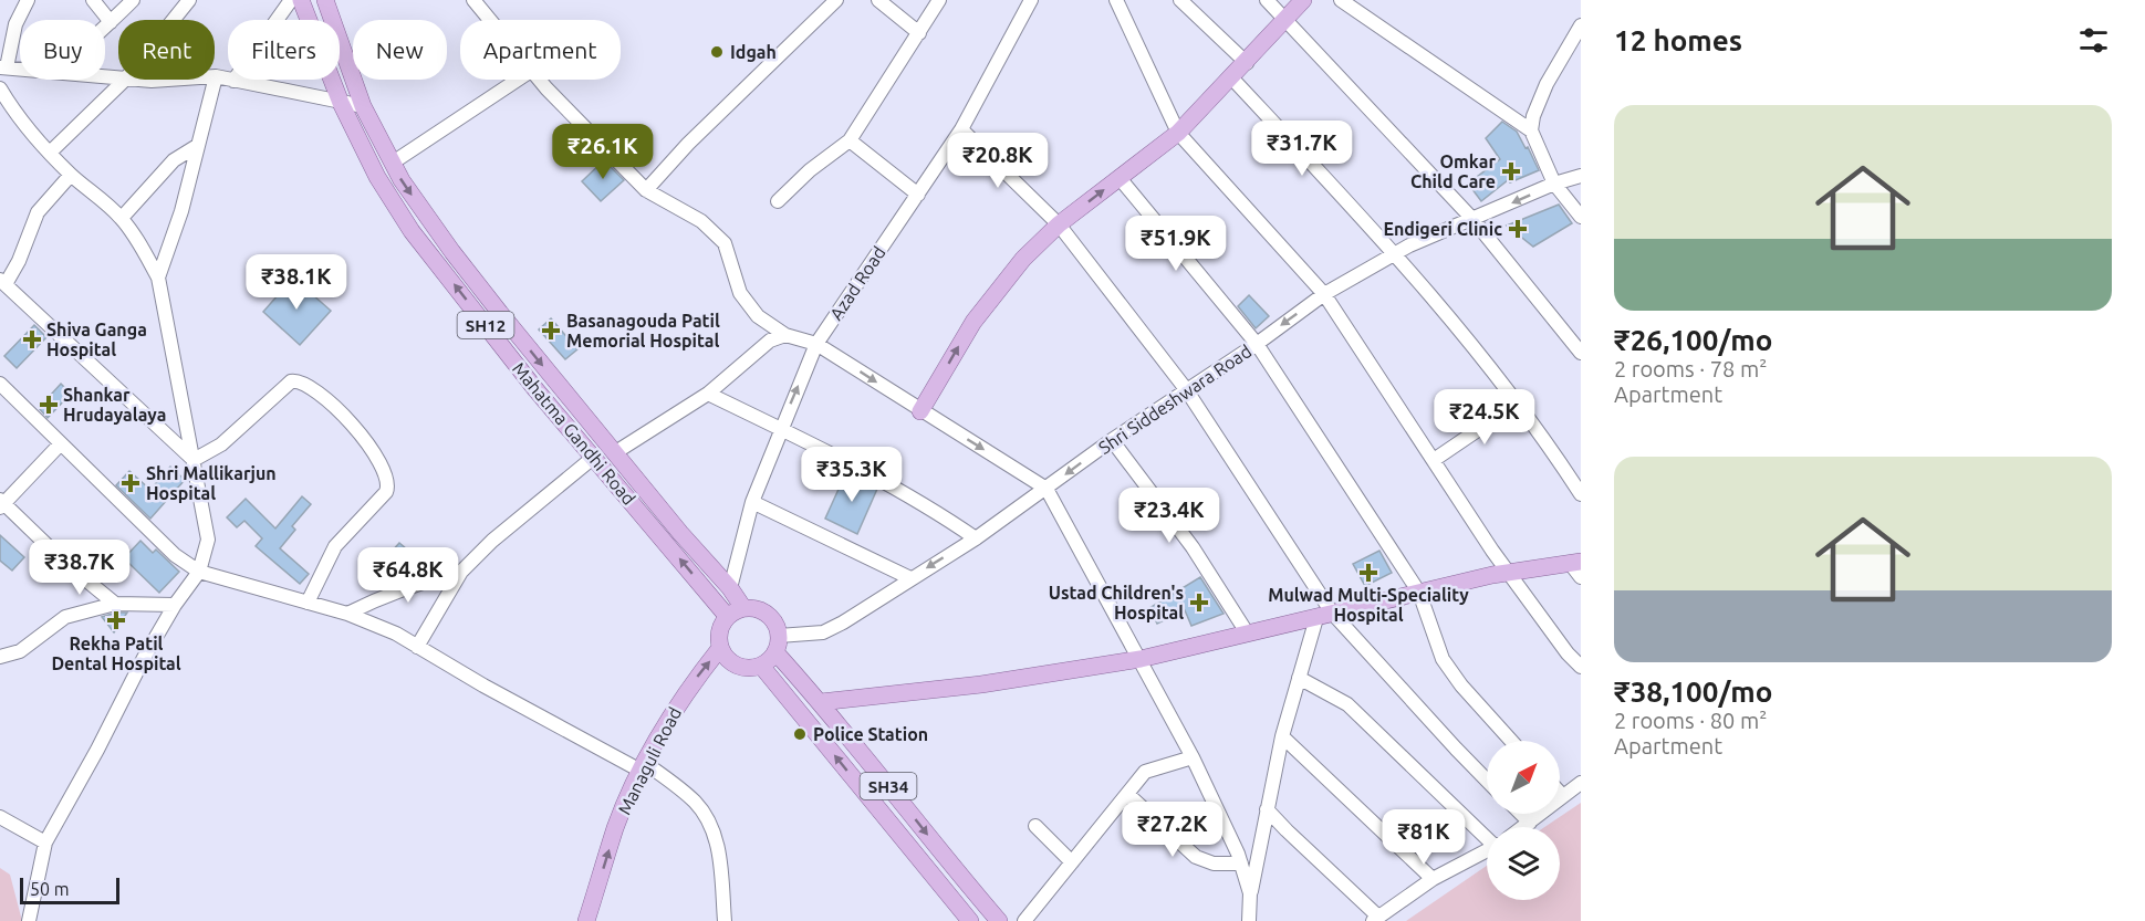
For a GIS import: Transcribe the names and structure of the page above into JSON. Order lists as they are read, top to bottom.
{
  "streets": {
    "main road": [
      "SH12",
      "Mahatma Gandhi Road",
      "Managuli Road",
      "SH34"
    ],
    "street": ["Azad Road", "Shri Siddeshwara Road"]
  },
  "crossings": [
    ["Azad Road", "Mahatma Gandhi Road"],
    ["Shri Siddeshwara Road", "Mahatma Gandhi Road"],
    ["Shri Siddeshwara Road", "Managuli Road"],
    ["Shri Siddeshwara Road", "SH34"],
    ["Mahatma Gandhi Road", "Managuli Road"],
    ["Mahatma Gandhi Road", "SH34"],
    ["Managuli Road", "SH34"]
  ],
  "one_way": ["Shri Siddeshwara Road", "Managuli Road"],
  "places": {
    "other": ["Idgah", "Police Station"],
    "health": [
      "Omkar Child Care",
      "Endigeri Clinic",
      "Basanagouda Patil Memorial Hospital",
      "Shiva Ganga Hospital",
      "Shankar Hrudayalaya",
      "Shri Mallikarjun Hospital",
      "Mulwad Multi-Speciality Hospital",
      "Ustad Children's Hospital",
      "Rekha Patil Dental Hospital"
    ]
  },
  "scale_bar": "50 m",
  "north": "top right",
  "page": {
    "heading": "12 homes",
    "chip": [
      "Buy",
      "Rent",
      "Filters",
      "New",
      "Apartment"
    ],
    "list": [
      {
        "name": "₹26,100/mo",
        "note": "2 rooms · 78 m² · Apartment"
      },
      {
        "name": "₹38,100/mo",
        "note": "2 rooms · 80 m² · Apartment"
      }
    ],
    "price": [
      "₹31.7K",
      "₹26.1K",
      "₹20.8K",
      "₹51.9K",
      "₹38.1K",
      "₹24.5K",
      "₹35.3K",
      "₹23.4K",
      "₹38.7K",
      "₹64.8K",
      "₹27.2K",
      "₹81K"
    ],
    "scale": "50 m"
  }
}
